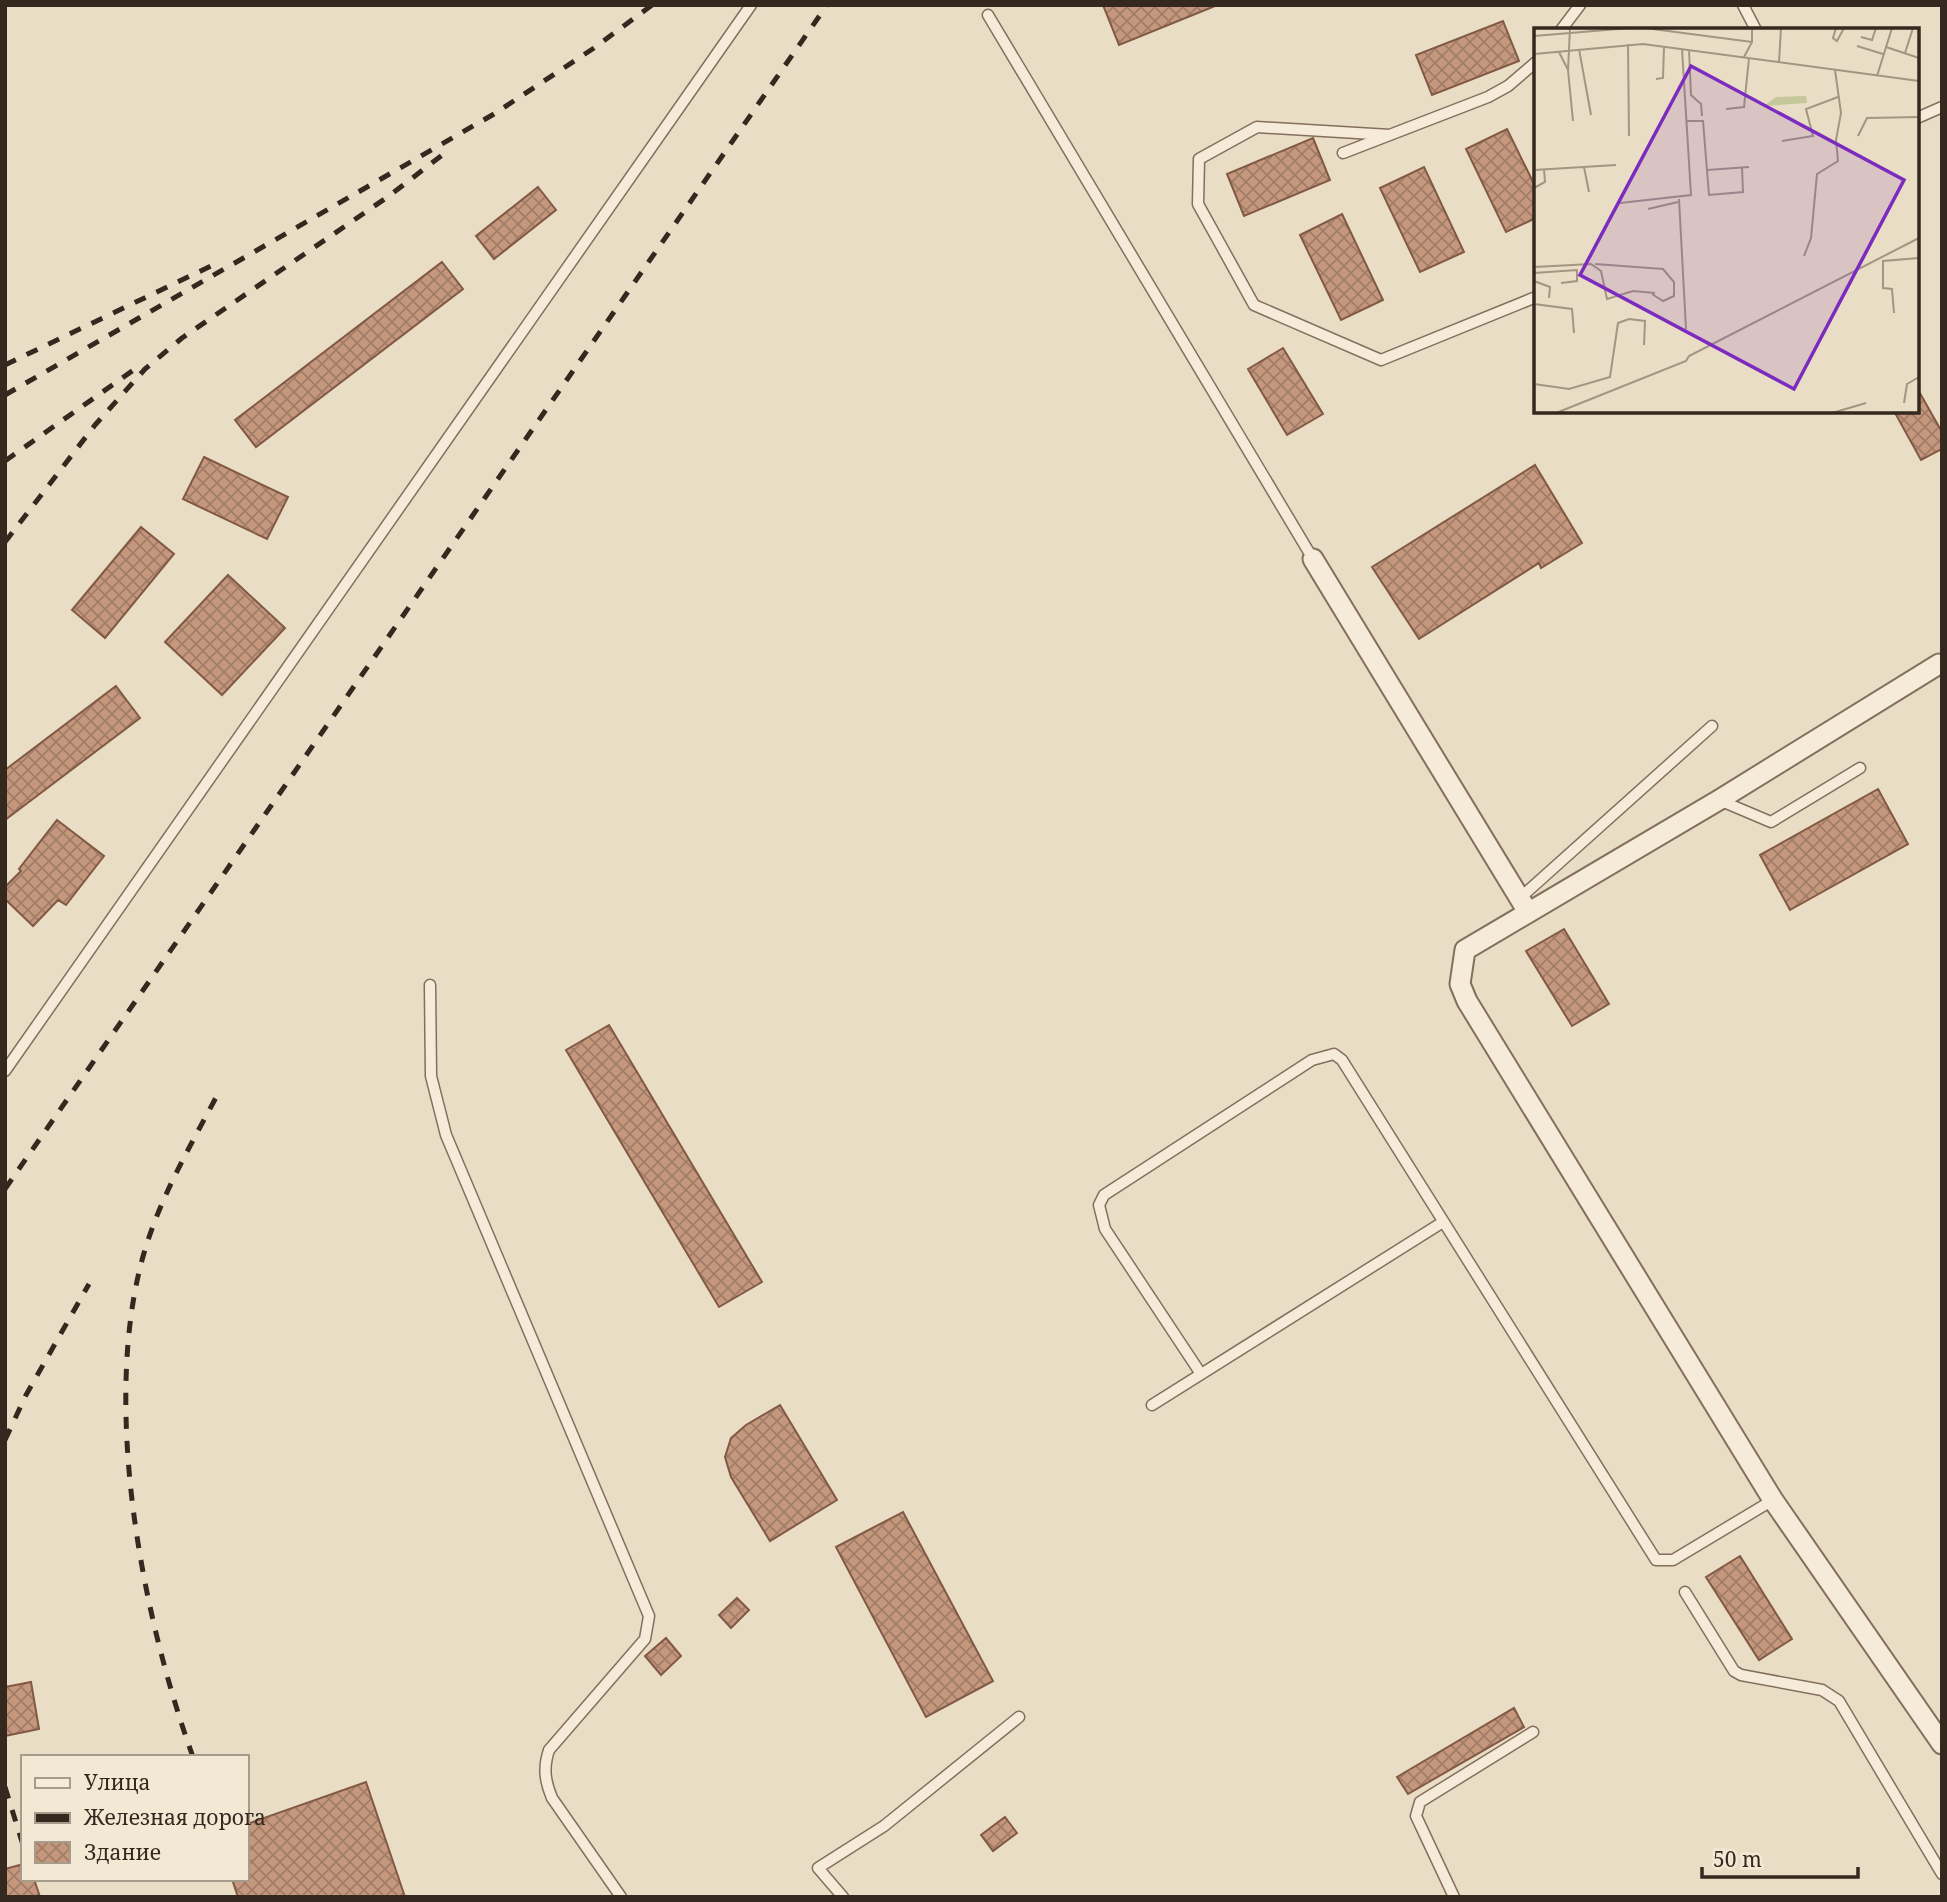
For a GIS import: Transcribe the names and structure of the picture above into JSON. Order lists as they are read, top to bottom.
{
  "legend": ["Улица", "Железная дорога", "Здание"],
  "scale_bar": "50 m"
}
